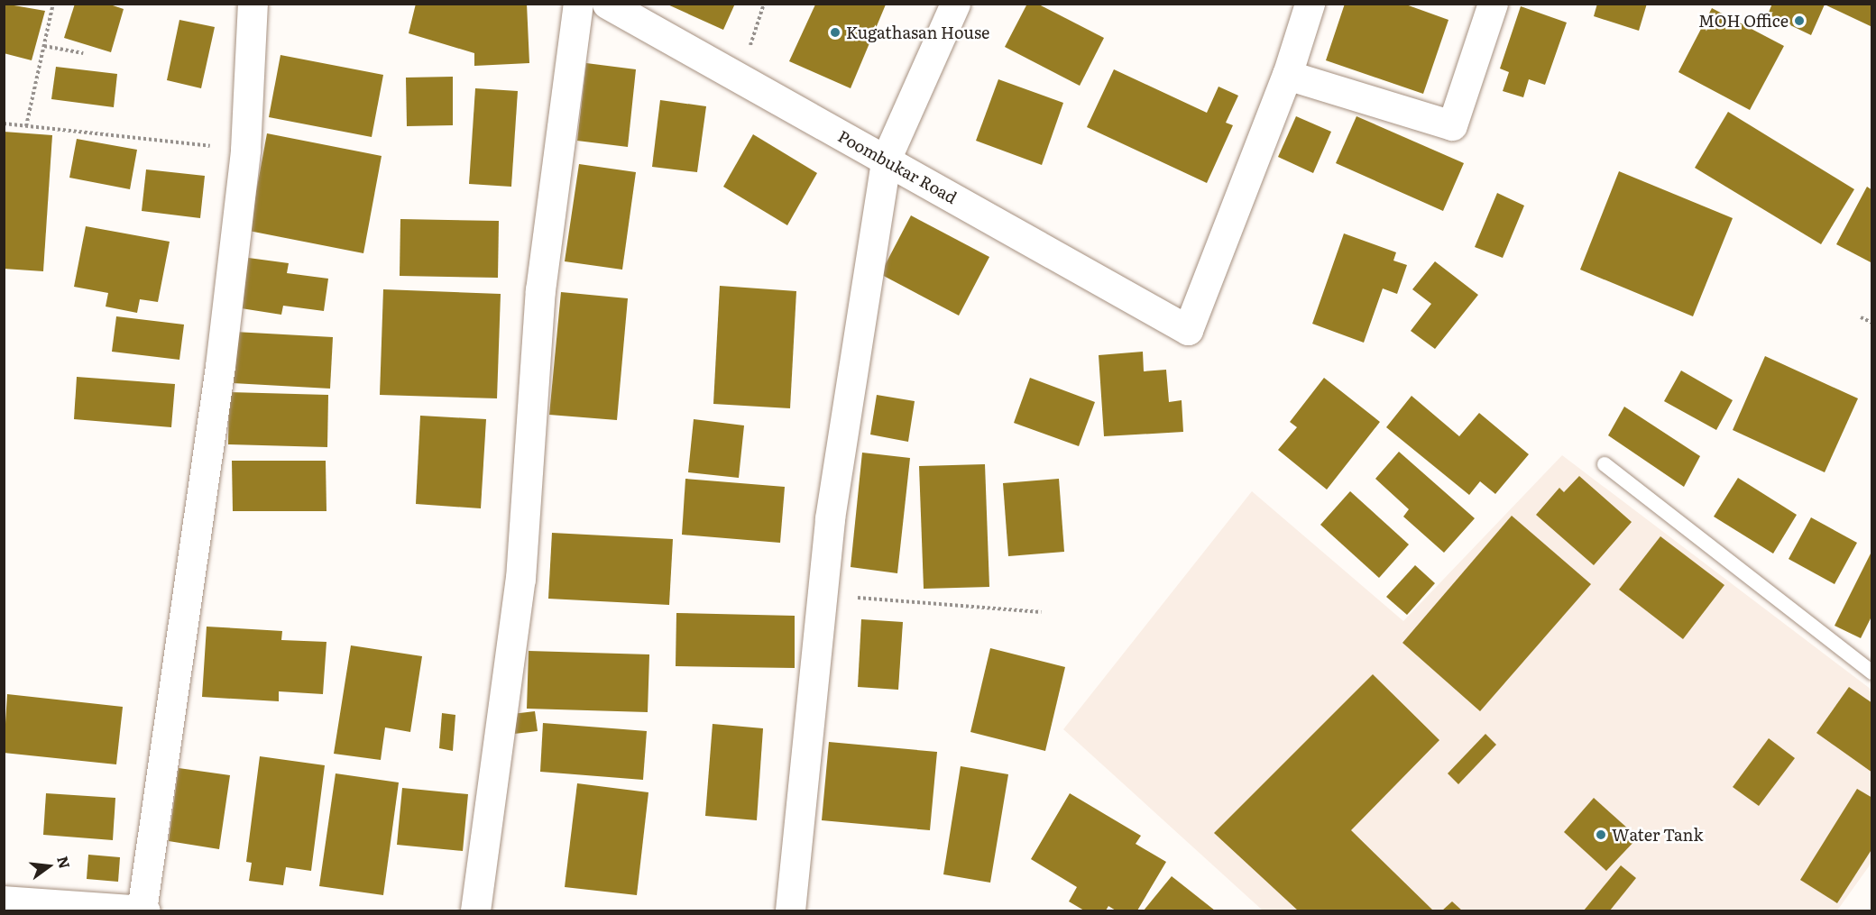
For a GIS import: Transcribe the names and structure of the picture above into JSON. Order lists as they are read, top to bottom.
{
  "streets": {
    "street": ["Poombukar Road"]
  },
  "places": ["MOH Office", "Kugathasan House", "Water Tank"],
  "north": "right"
}
